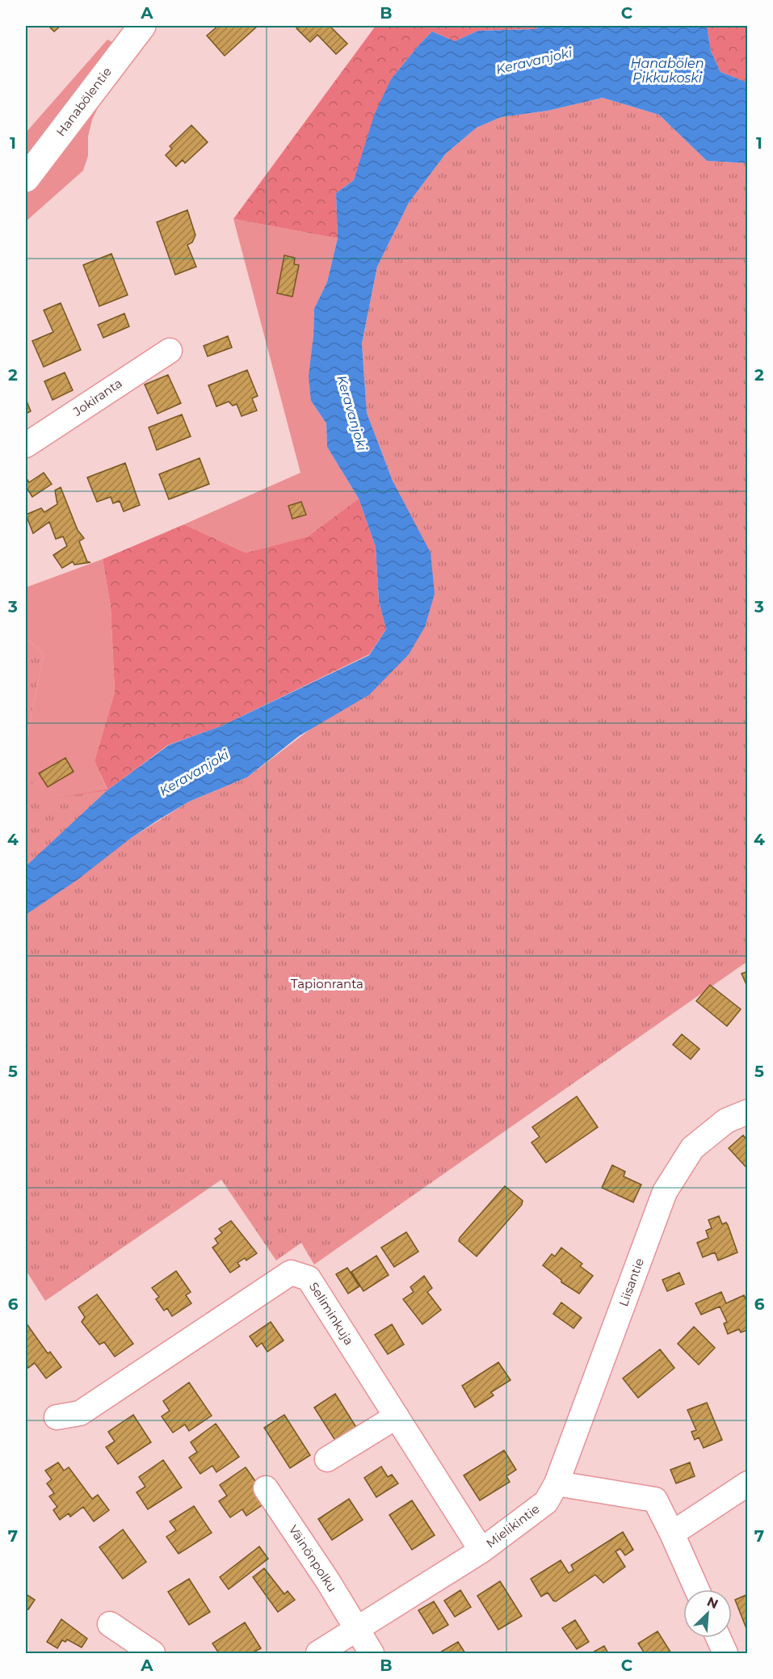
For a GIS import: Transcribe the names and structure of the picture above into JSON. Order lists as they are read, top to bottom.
{
  "streets": {
    "street": [
      "Hanabölentie",
      "Jokiranta",
      "Liisantie",
      "Seliminkuja",
      "Mielikintie",
      "Väinönpolku"
    ]
  },
  "crossings": [
    ["Liisantie", "Mielikintie"],
    ["Seliminkuja", "Mielikintie"],
    ["Mielikintie", "Väinönpolku"]
  ],
  "water": ["Keravanjoki", "Hanabölen Pikkukoski"],
  "parks": ["Tapionranta"],
  "north": "top right",
  "grid": {
    "columns": ["A", "B", "C"],
    "rows": [
      "1",
      "2",
      "3",
      "4",
      "5",
      "6",
      "7"
    ]
  }
}
